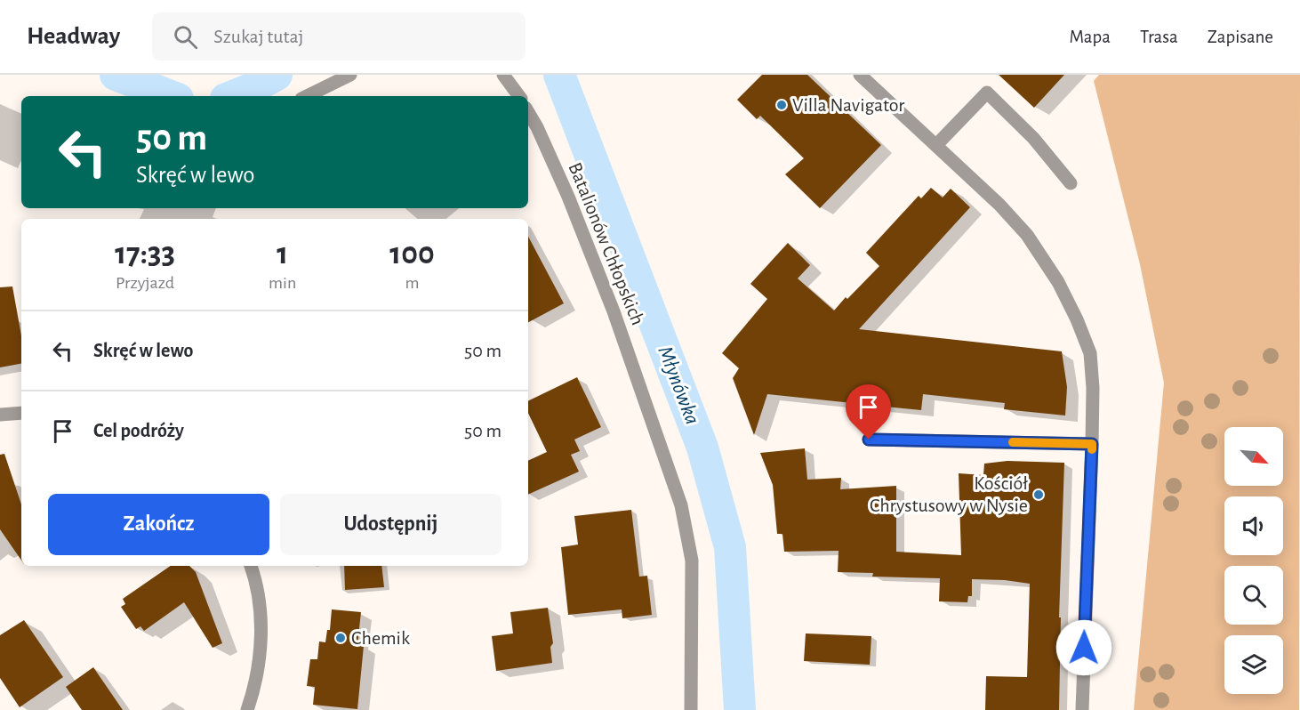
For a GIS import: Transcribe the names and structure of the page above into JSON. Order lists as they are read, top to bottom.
{
  "streets": {
    "street": ["Batalionów Chłopskich"]
  },
  "water": ["Młynówka"],
  "places": ["Villa Navigator", "Kościół Chrystusowy w Nysie", "Chemik"],
  "north": "bottom right",
  "page": {
    "header": "Headway",
    "search": "Szukaj tutaj",
    "nav": ["Mapa", "Trasa", "Zapisane"],
    "turn": ["50 m", "Skręć w lewo"],
    "eta": [
      "17:33",
      "Przyjazd",
      "1",
      "min",
      "100",
      "m"
    ],
    "list": [
      {
        "name": "Skręć w lewo",
        "value": "50 m"
      },
      {
        "name": "Cel podróży",
        "value": "50 m"
      }
    ],
    "buttons": ["Zakończ", "Udostępnij"]
  }
}
